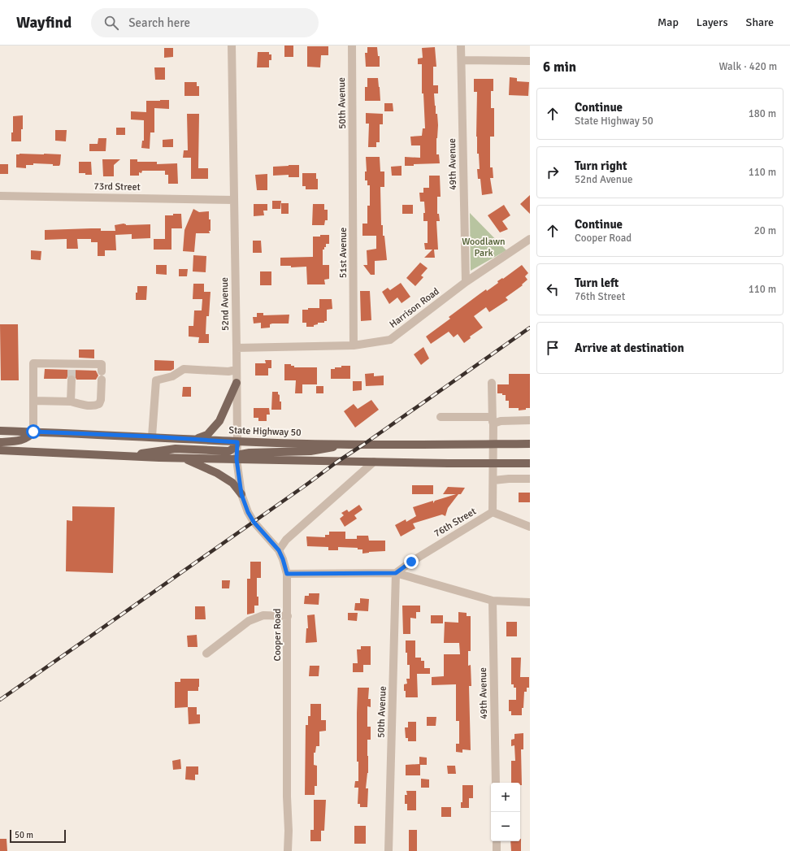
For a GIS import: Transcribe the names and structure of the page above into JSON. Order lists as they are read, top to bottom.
{
  "streets": {
    "main road": ["State Highway 50"],
    "street": [
      "50th Avenue",
      "49th Avenue",
      "73rd Street",
      "51st Avenue",
      "52nd Avenue",
      "Harrison Road",
      "76th Street",
      "Cooper Road"
    ]
  },
  "crossings": [
    ["50th Avenue", "51st Avenue"],
    ["50th Avenue", "76th Street"],
    ["49th Avenue", "Harrison Road"],
    ["73rd Street", "52nd Avenue"],
    ["51st Avenue", "Harrison Road"],
    ["52nd Avenue", "Harrison Road"],
    ["52nd Avenue", "State Highway 50"],
    ["52nd Avenue", "Cooper Road"]
  ],
  "parks": ["Woodlawn Park"],
  "scale_bar": "50 m",
  "page": {
    "header": "Wayfind",
    "search": "Search here",
    "nav": ["Map", "Layers", "Share"],
    "heading": ["6 min", "Walk · 420 m"],
    "list": [
      ["Continue", "State Highway 50", "180 m"],
      ["Turn right", "52nd Avenue", "110 m"],
      ["Continue", "Cooper Road", "20 m"],
      ["Turn left", "76th Street", "110 m"],
      "Arrive at destination"
    ],
    "map_buttons": ["+", "−"],
    "scale": "50 m"
  }
}
